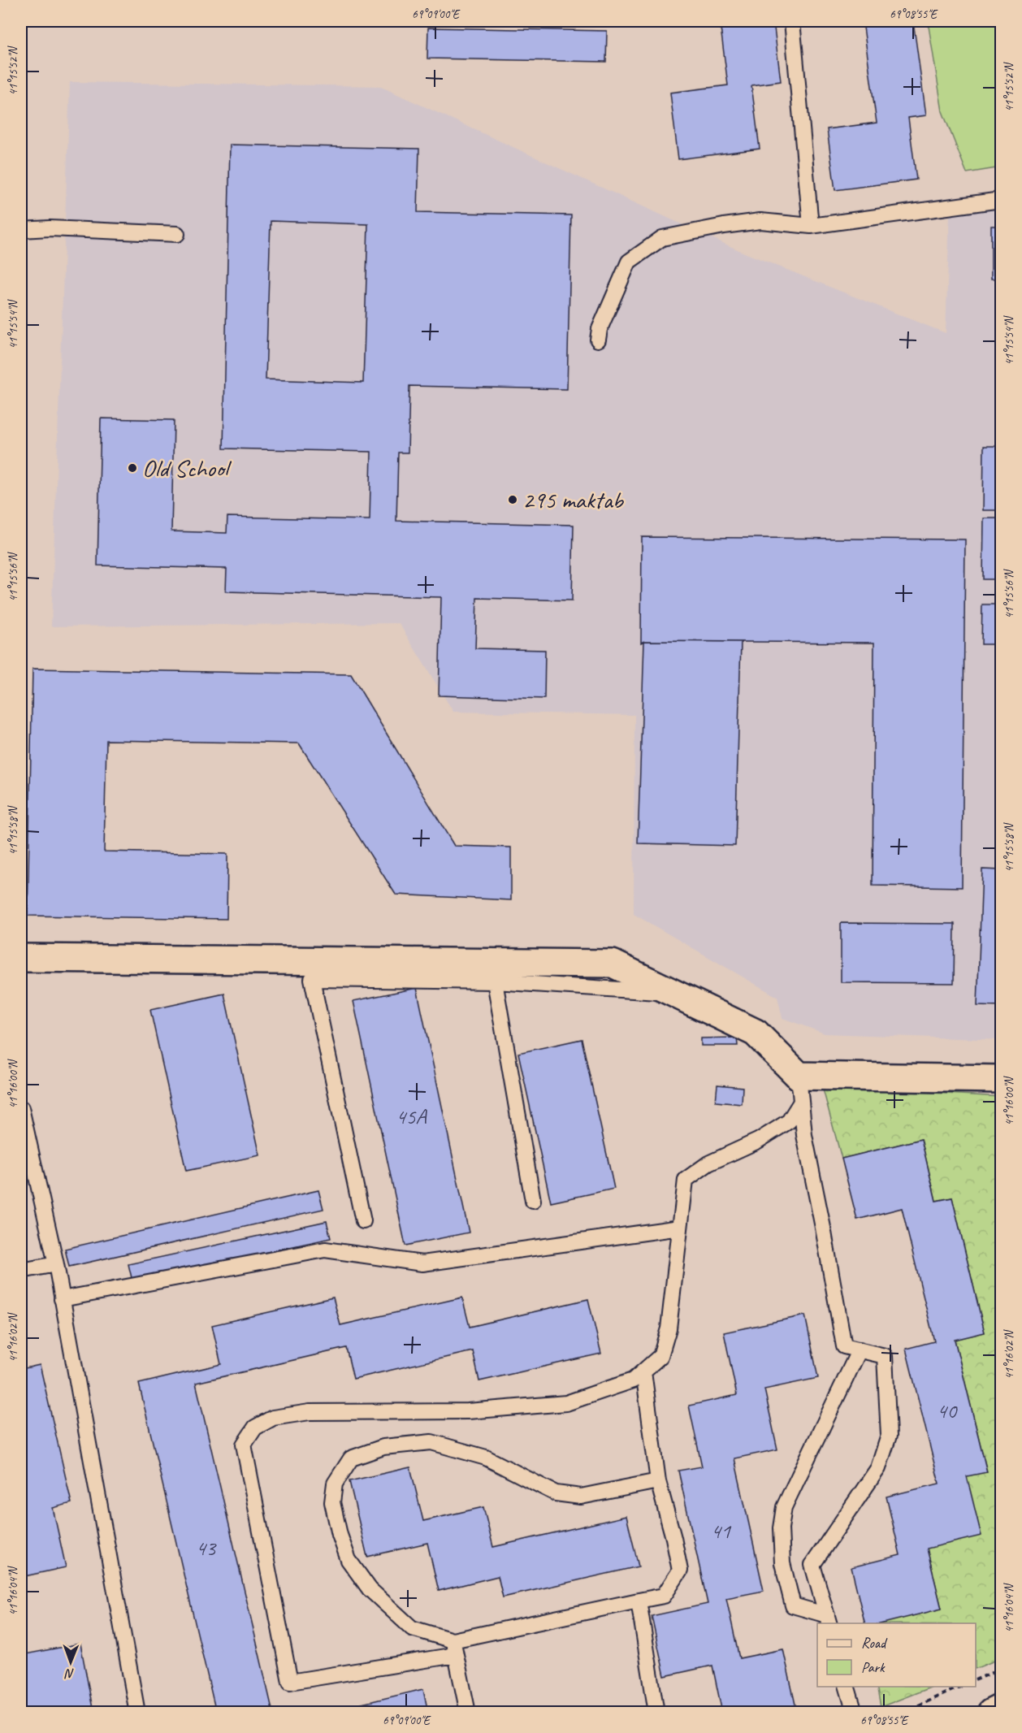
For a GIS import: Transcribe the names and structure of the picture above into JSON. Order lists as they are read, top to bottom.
{
  "places": ["Old School", "295 maktab"],
  "house_numbers": [
    "45А",
    "40",
    "41",
    "43"
  ],
  "legend": ["Road", "Park"],
  "north": "bottom",
  "coordinates": [
    "69°09'00\"E",
    "69°08'55\"E",
    "41°15'52\"N",
    "41°15'54\"N",
    "41°15'56\"N",
    "41°15'58\"N",
    "41°16'00\"N",
    "41°16'02\"N",
    "41°16'04\"N"
  ]
}
